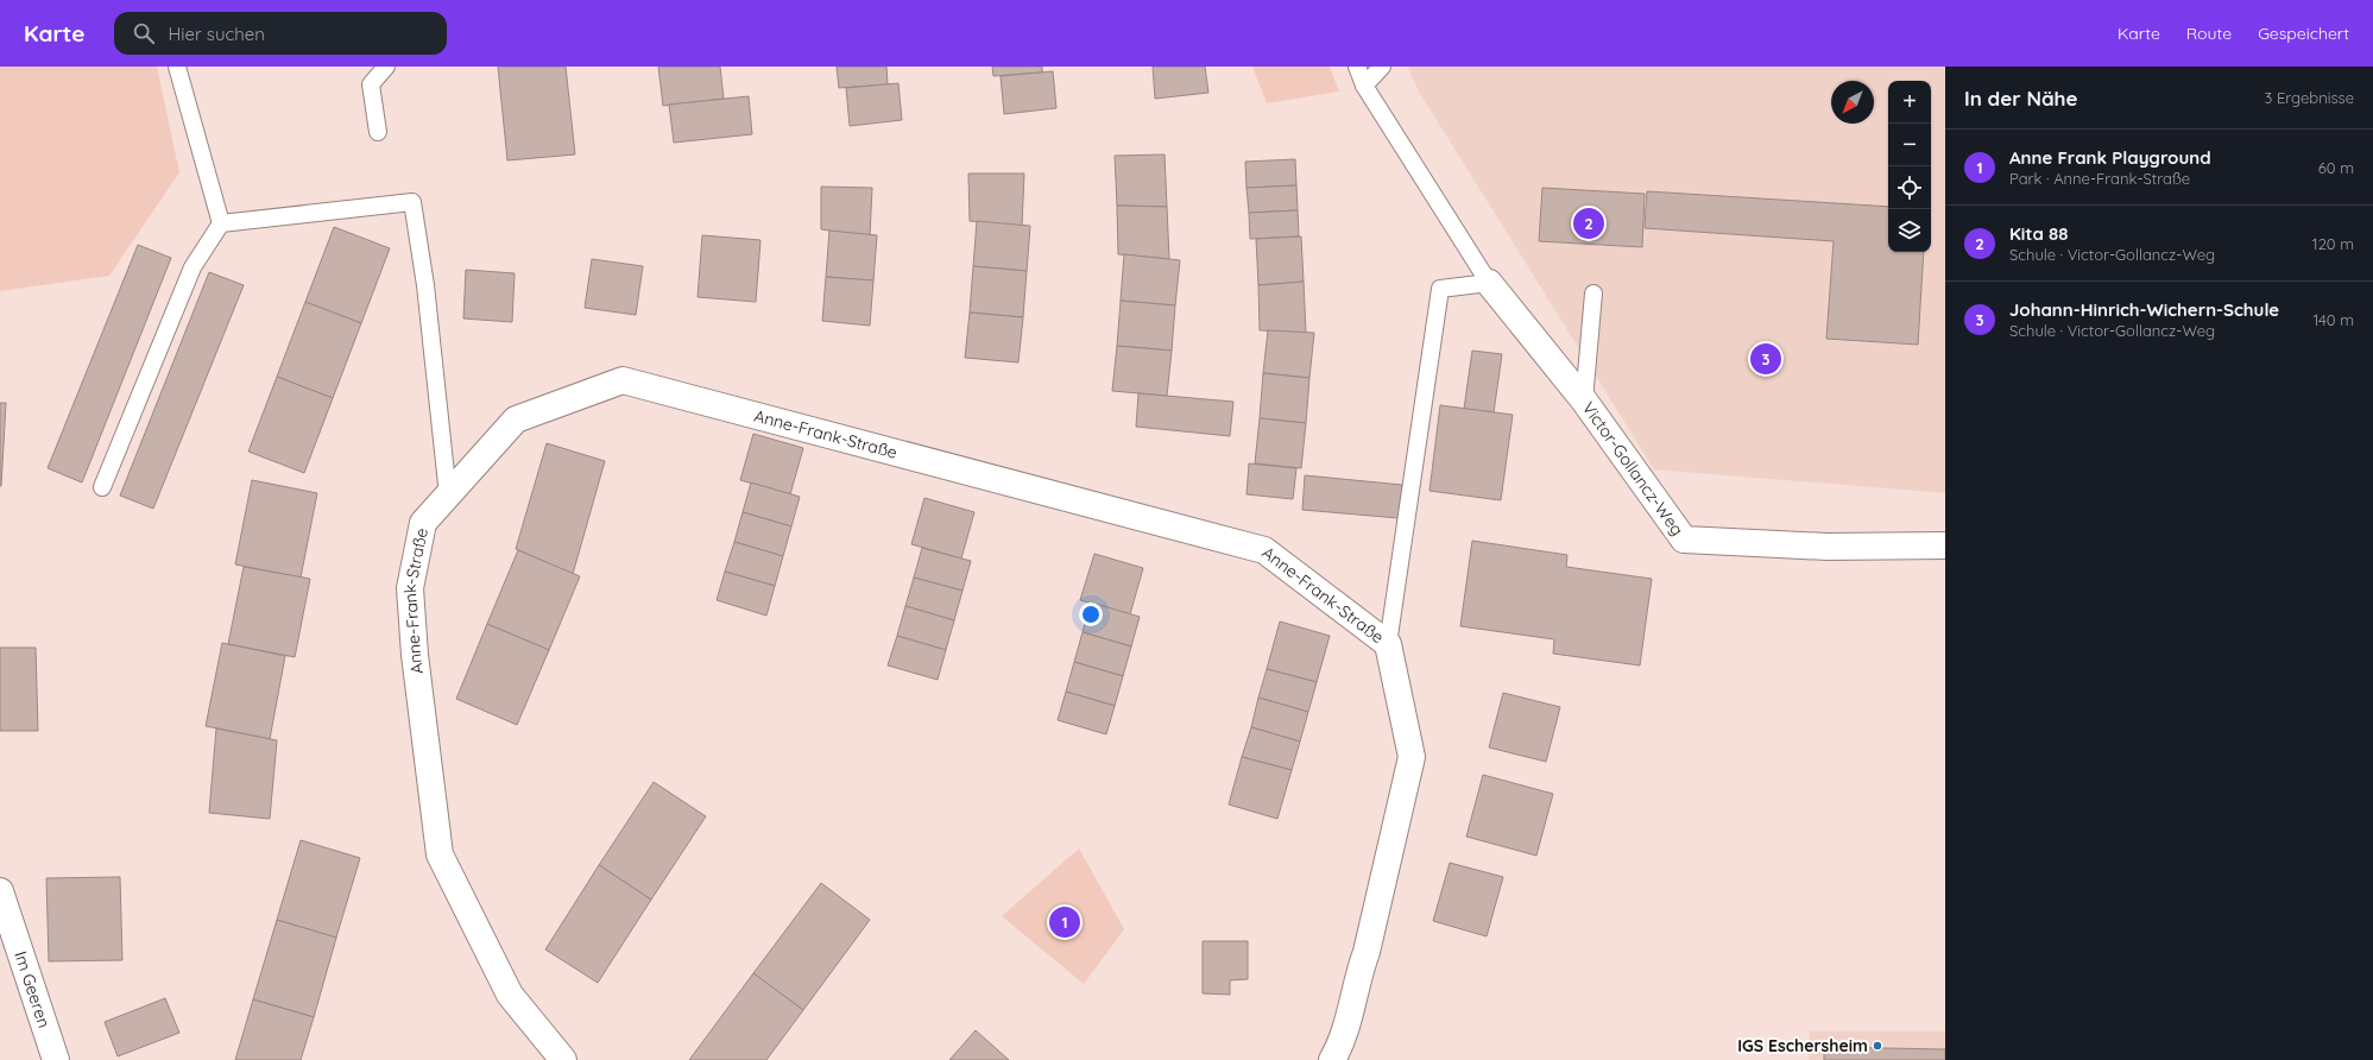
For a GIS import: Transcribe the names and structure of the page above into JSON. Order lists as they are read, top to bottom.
{
  "streets": {
    "street": ["Anne-Frank-Straße", "Victor-Gollancz-Weg", "Im Geeren"]
  },
  "places": ["IGS Eschersheim"],
  "north": "bottom left",
  "page": {
    "header": "Karte",
    "search": "Hier suchen",
    "nav": ["Karte", "Route", "Gespeichert"],
    "heading": ["In der Nähe", "3 Ergebnisse"],
    "map_buttons": ["+", "−"],
    "list": [
      {
        "mark": "1",
        "name": "Anne Frank Playground",
        "note": "Park · Anne-Frank-Straße",
        "value": "60 m"
      },
      {
        "mark": "2",
        "name": "Kita 88",
        "note": "Schule · Victor-Gollancz-Weg",
        "value": "120 m"
      },
      {
        "mark": "3",
        "name": "Johann-Hinrich-Wichern-Schule",
        "note": "Schule · Victor-Gollancz-Weg",
        "value": "140 m"
      }
    ],
    "pins": ["2", "3", "1"]
  }
}
